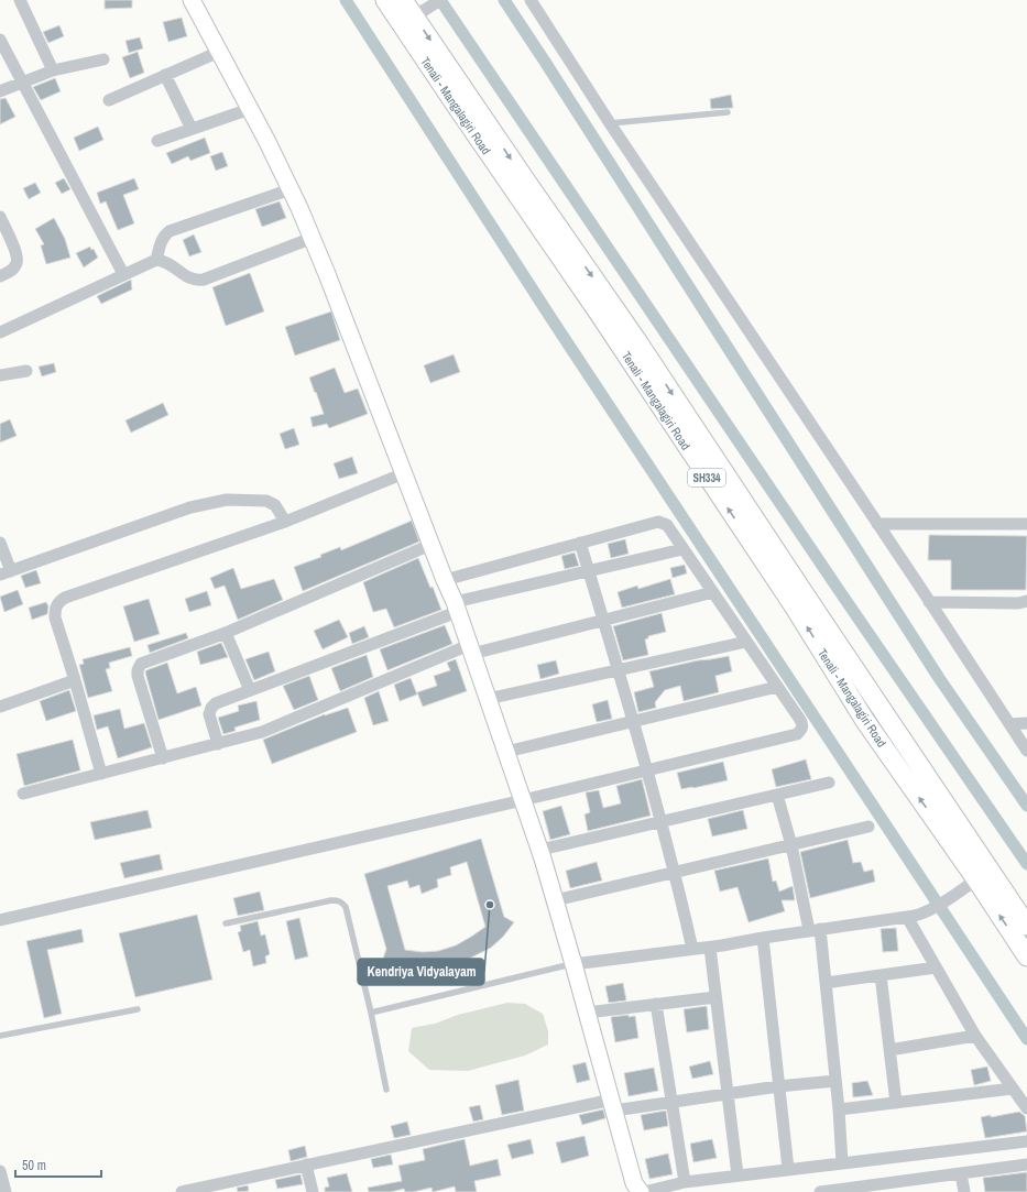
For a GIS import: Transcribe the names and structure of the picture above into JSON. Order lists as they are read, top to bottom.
{
  "streets": {
    "main road": ["Tenali - Mangalagiri Road", "SH334"]
  },
  "crossings": [
    ["Tenali - Mangalagiri Road", "SH334"]
  ],
  "places": ["Kendriya Vidyalayam"],
  "scale_bar": "50 m"
}
